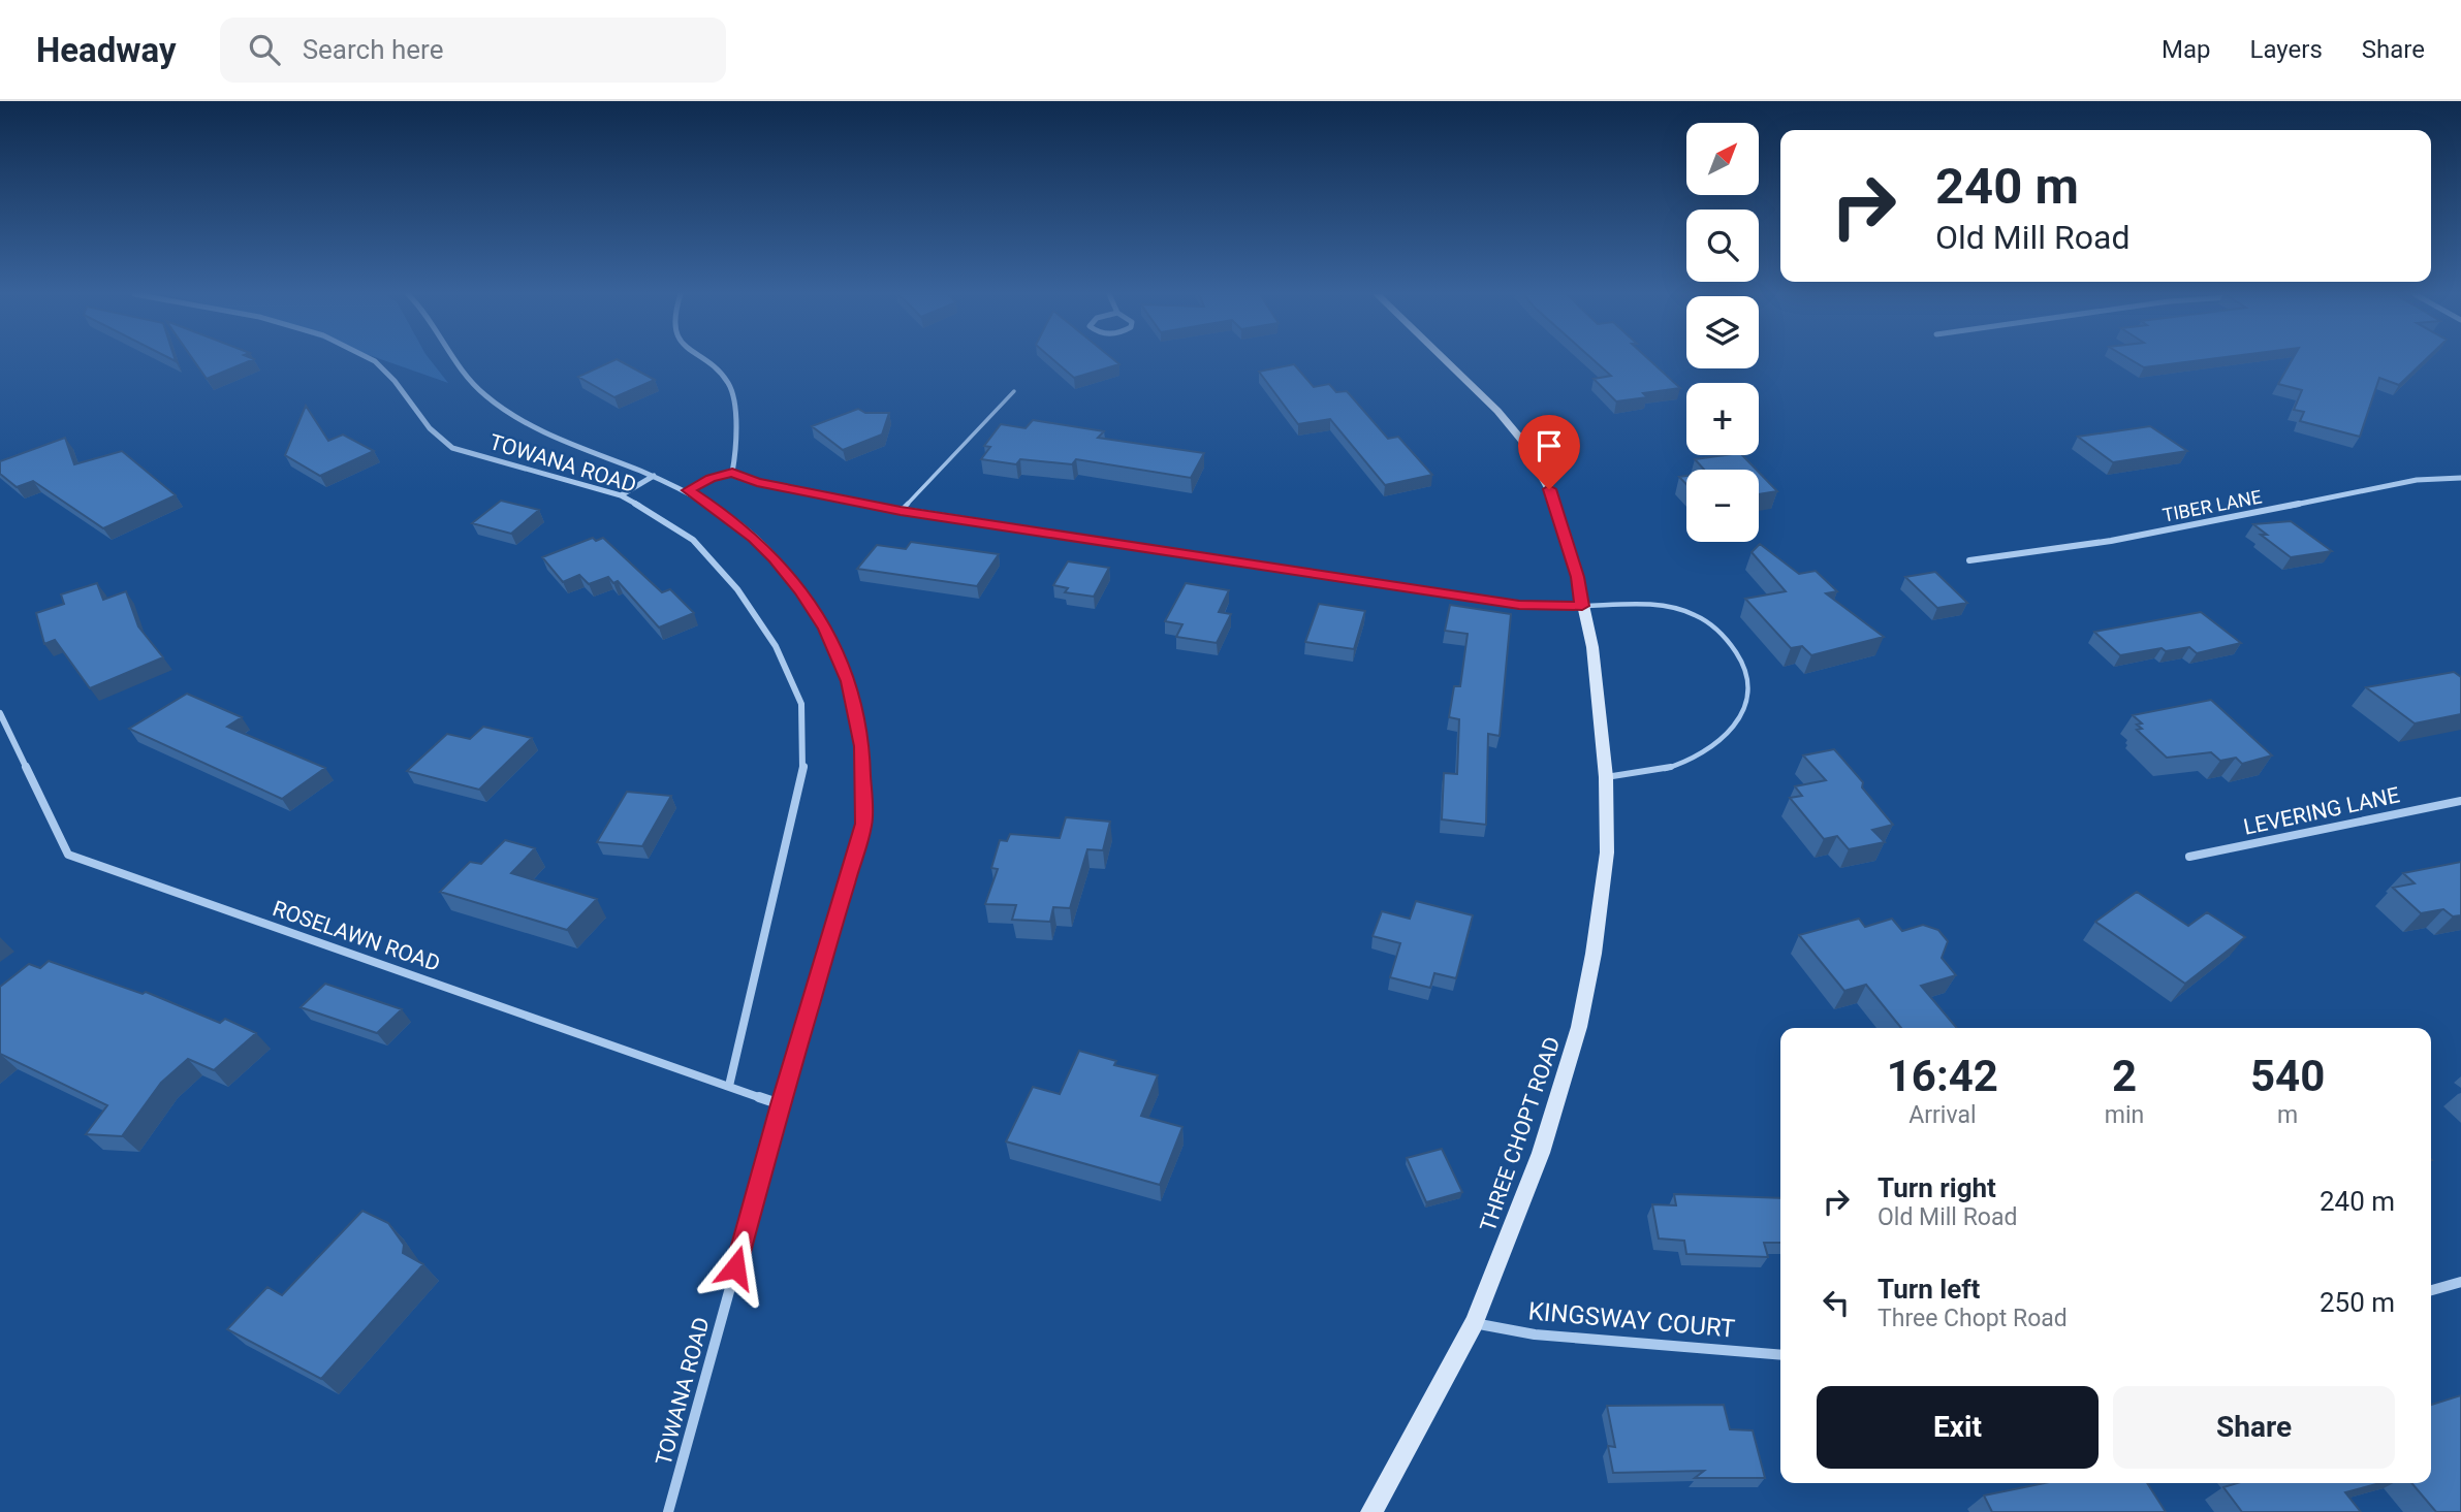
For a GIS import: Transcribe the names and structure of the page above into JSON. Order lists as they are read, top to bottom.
{
  "streets": {
    "main road": ["THREE CHOPT ROAD"],
    "street": [
      "TOWANA ROAD",
      "TIBER LANE",
      "LEVERING LANE",
      "ROSELAWN ROAD",
      "KINGSWAY COURT"
    ]
  },
  "crossings": [
    ["TOWANA ROAD", "ROSELAWN ROAD"],
    ["THREE CHOPT ROAD", "KINGSWAY COURT"]
  ],
  "north": "top right",
  "page": {
    "header": "Headway",
    "search": "Search here",
    "nav": ["Map", "Layers", "Share"],
    "map_buttons": ["+", "−"],
    "turn": ["240 m", "Old Mill Road"],
    "eta": [
      "16:42",
      "Arrival",
      "2",
      "min",
      "540",
      "m"
    ],
    "list": [
      {
        "name": "Turn right",
        "note": "Old Mill Road",
        "value": "240 m"
      },
      {
        "name": "Turn left",
        "note": "Three Chopt Road",
        "value": "250 m"
      }
    ],
    "buttons": ["Exit", "Share"]
  }
}
